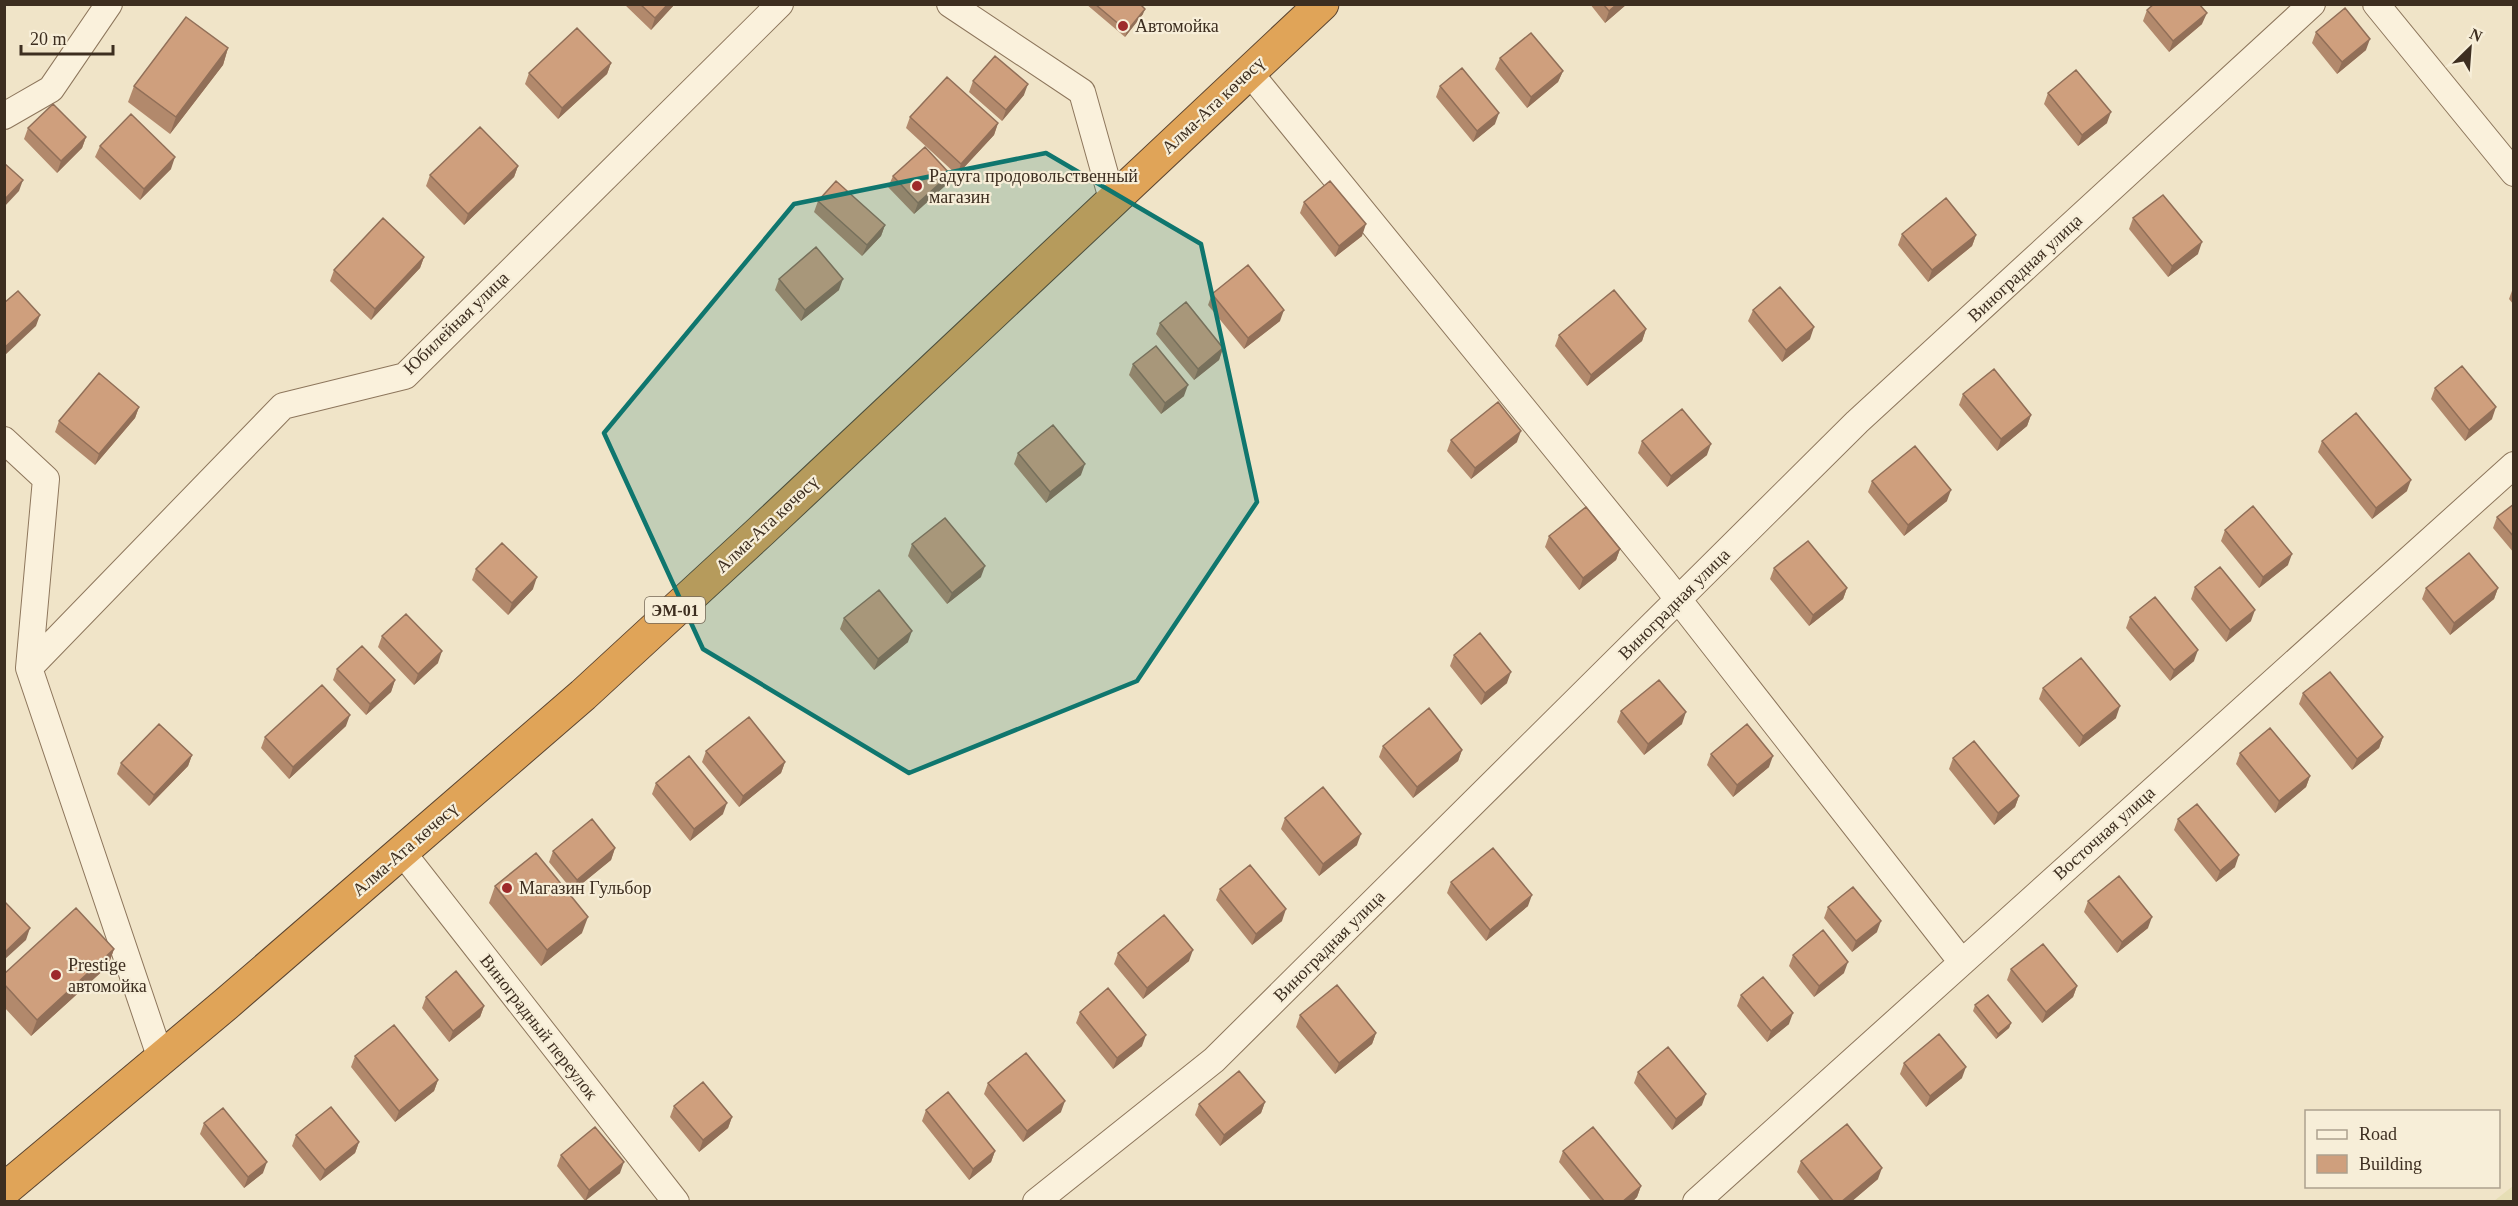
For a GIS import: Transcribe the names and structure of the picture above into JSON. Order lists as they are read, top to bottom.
{
  "streets": {
    "highway": ["Алма-Ата көчөсү", "ЭМ-01"],
    "street": [
      "Виноградная улица",
      "Юбилейная улица",
      "Восточная улица",
      "Виноградный переулок"
    ]
  },
  "crossings": [
    ["Алма-Ата көчөсү", "Виноградный переулок"]
  ],
  "places": [
    "Автомойка",
    "Радуга продовольственный магазин",
    "Магазин Гульбор",
    "Prestige автомойка"
  ],
  "legend": ["Road", "Building"],
  "scale_bar": "20 m",
  "north": "top right"
}
